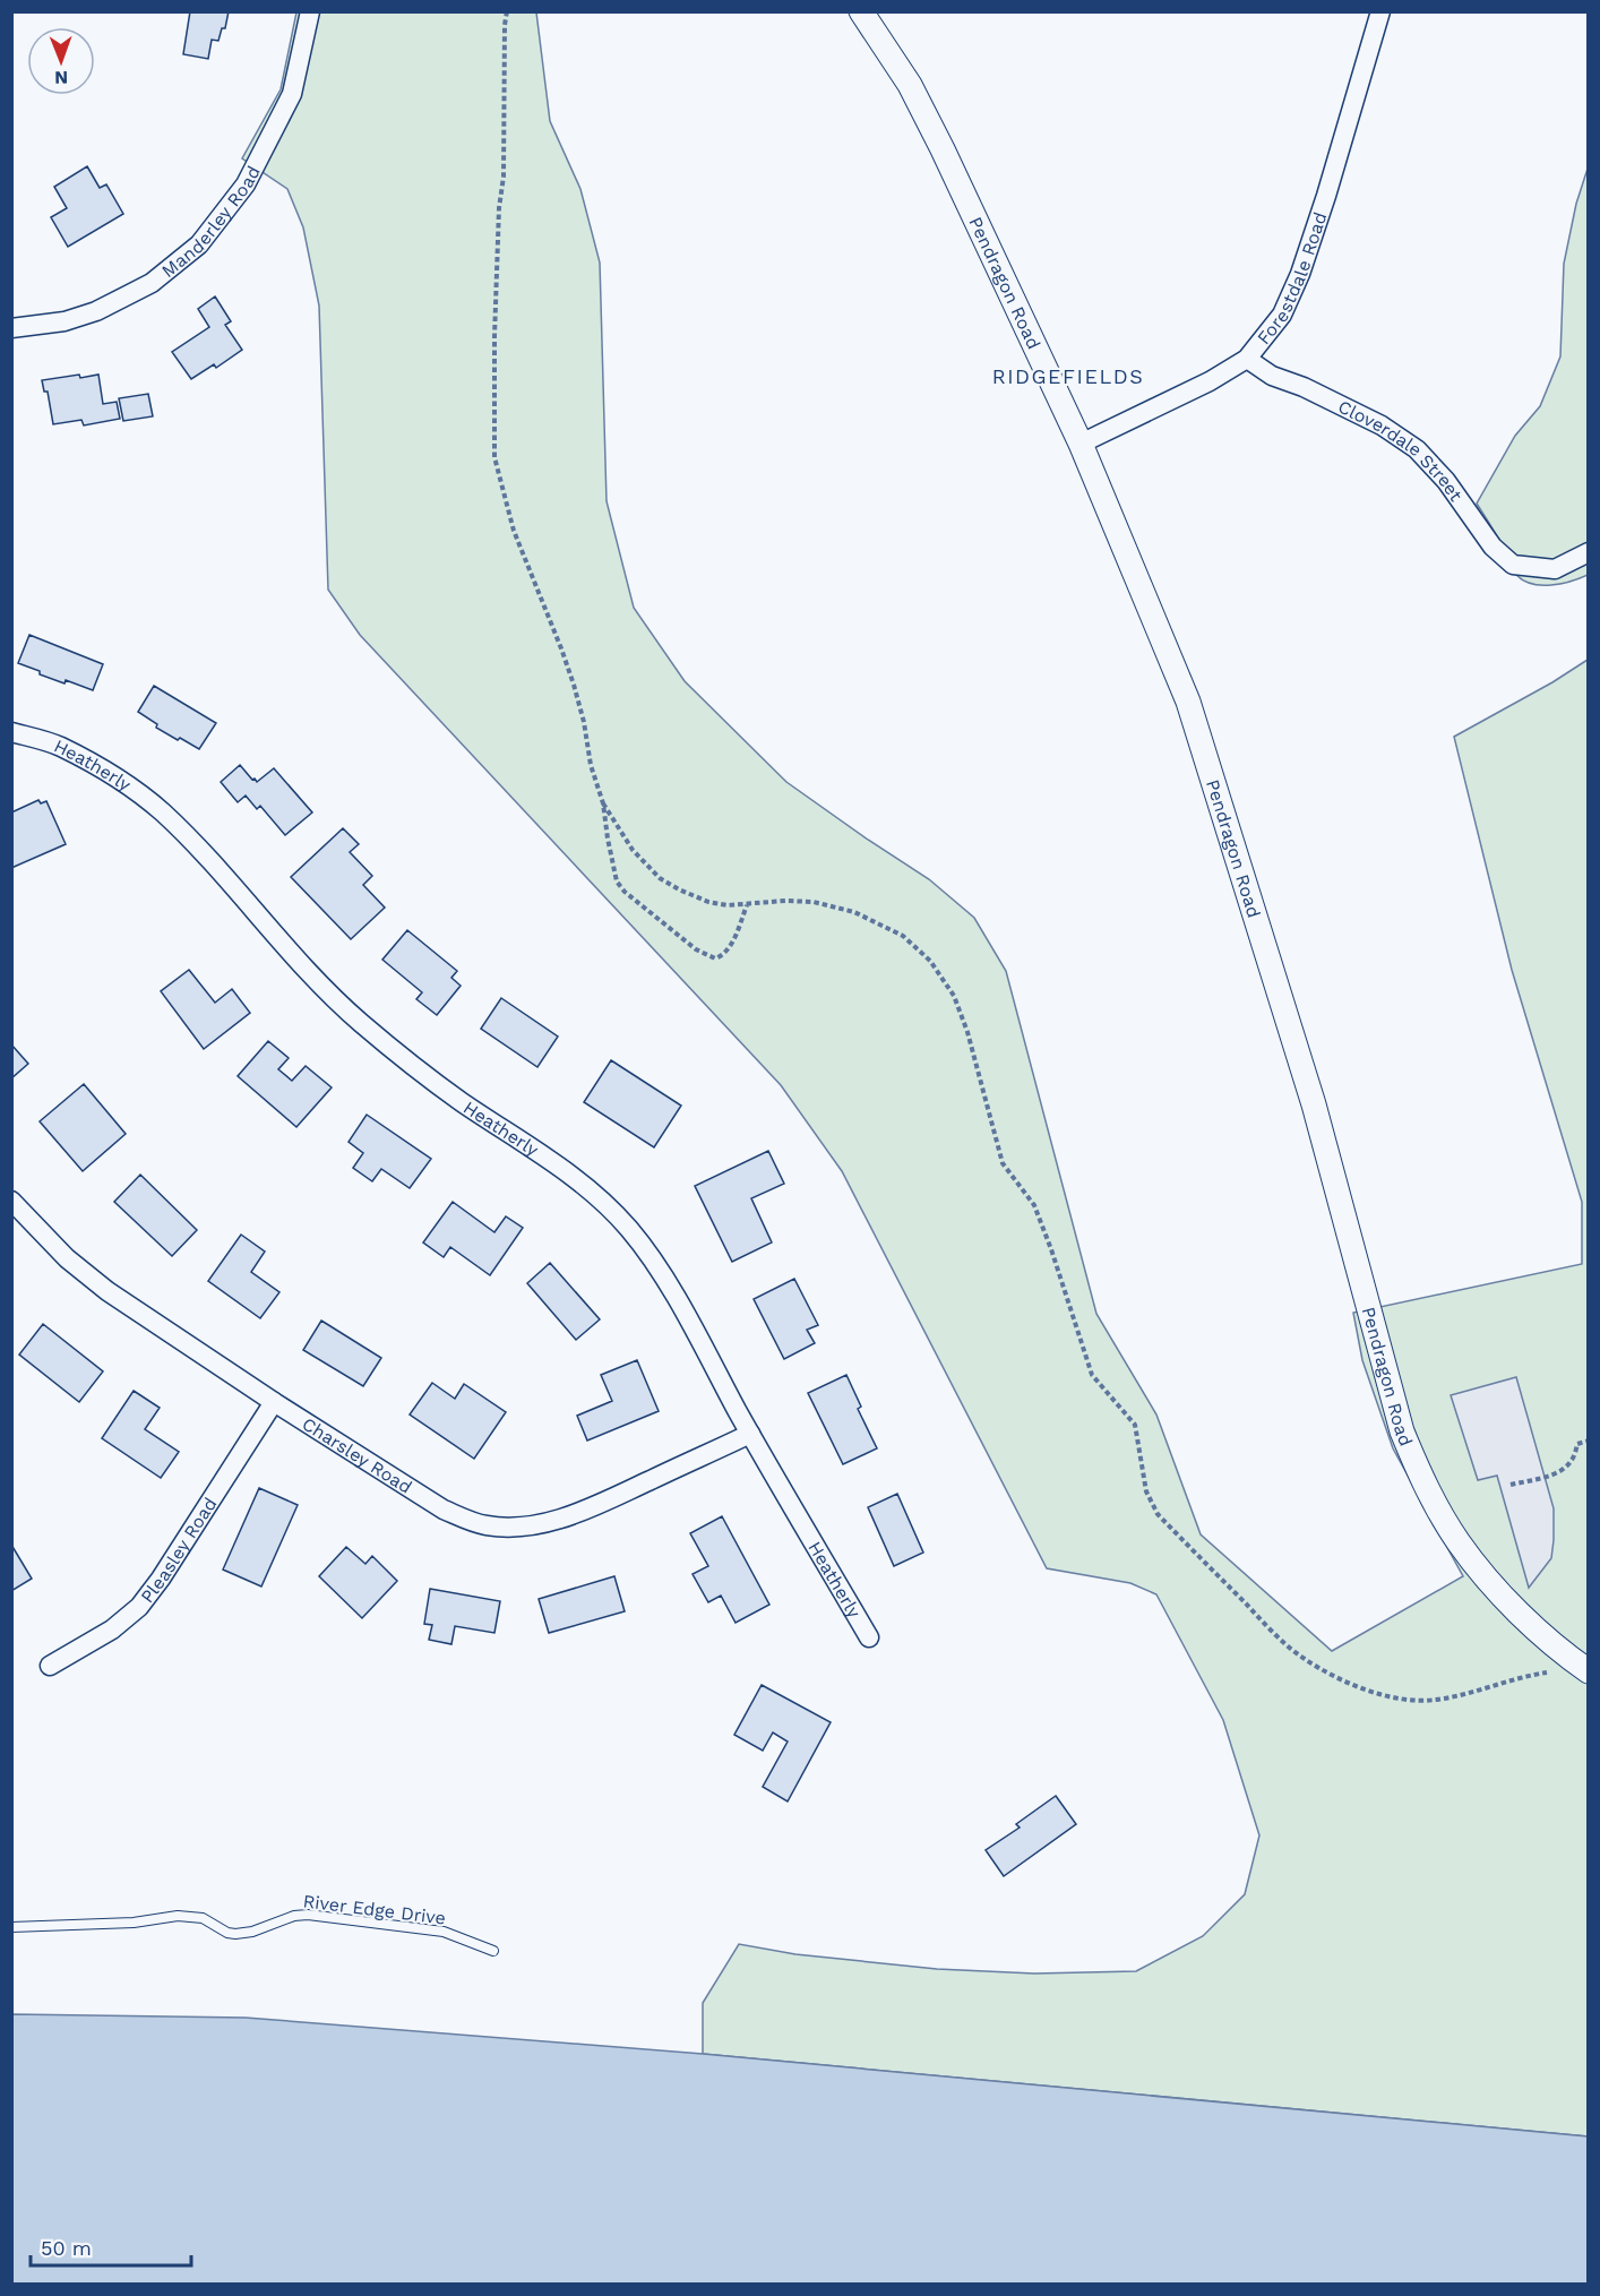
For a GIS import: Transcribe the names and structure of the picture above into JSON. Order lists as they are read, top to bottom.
{
  "streets": {
    "street": [
      "Manderley Road",
      "Forestdale Road",
      "Pendragon Road",
      "Cloverdale Street",
      "Heatherly",
      "Charsley Road",
      "Pleasley Road"
    ],
    "lane": ["River Edge Drive"]
  },
  "crossings": [
    ["Forestdale Road", "Pendragon Road"],
    ["Forestdale Road", "Cloverdale Street"],
    ["Heatherly", "Charsley Road"],
    ["Charsley Road", "Pleasley Road"]
  ],
  "districts": ["RIDGEFIELDS"],
  "scale_bar": "50 m",
  "north": "bottom"
}
